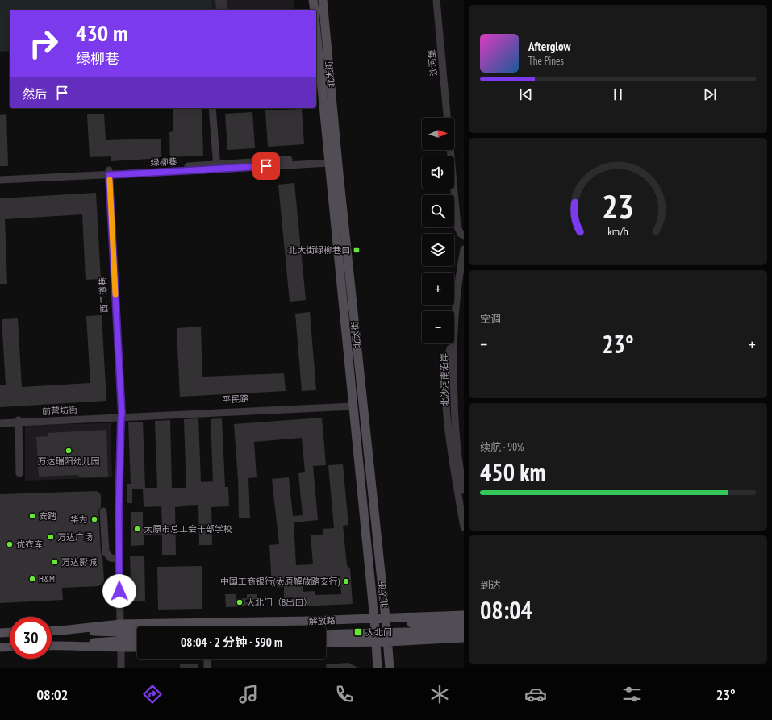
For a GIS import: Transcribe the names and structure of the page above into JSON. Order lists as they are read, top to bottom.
{
  "streets": {
    "main road": ["北大街", "解放路"],
    "street": [
      "沙河堡",
      "绿柳巷",
      "西二道巷",
      "北沙河南沿岸",
      "平民路",
      "前营坊街"
    ]
  },
  "crossings": [
    ["北大街", "解放路"],
    ["绿柳巷", "西二道巷"],
    ["西二道巷", "平民路"],
    ["西二道巷", "前营坊街"],
    ["西二道巷", "解放路"],
    ["平民路", "前营坊街"]
  ],
  "places": {
    "transit": ["北大街绿柳巷口", "大北门"],
    "other": [
      "万达瑞阳幼儿园",
      "安踏",
      "华为",
      "太原市总工会干部学校",
      "万达广场",
      "优衣库",
      "万达影城",
      "H&M",
      "中国工商银行(太原解放路支行)",
      "大北门（B出口）"
    ]
  },
  "north": "right",
  "page": {
    "turn": ["430 m", "绿柳巷"],
    "song": ["Afterglow", "The Pines"],
    "then": "然后",
    "map_buttons": ["+", "−"],
    "tile": [
      "空调",
      ["续航 · 90%", "450 km"],
      ["到达", "08:04"]
    ],
    "heat": ["−", "23°", "+"],
    "limit": "30",
    "trip": "08:04 · 2 分钟 · 590 m",
    "tabs": ["08:02", "23°"],
    "gauge": ["23", "km/h"]
  }
}
